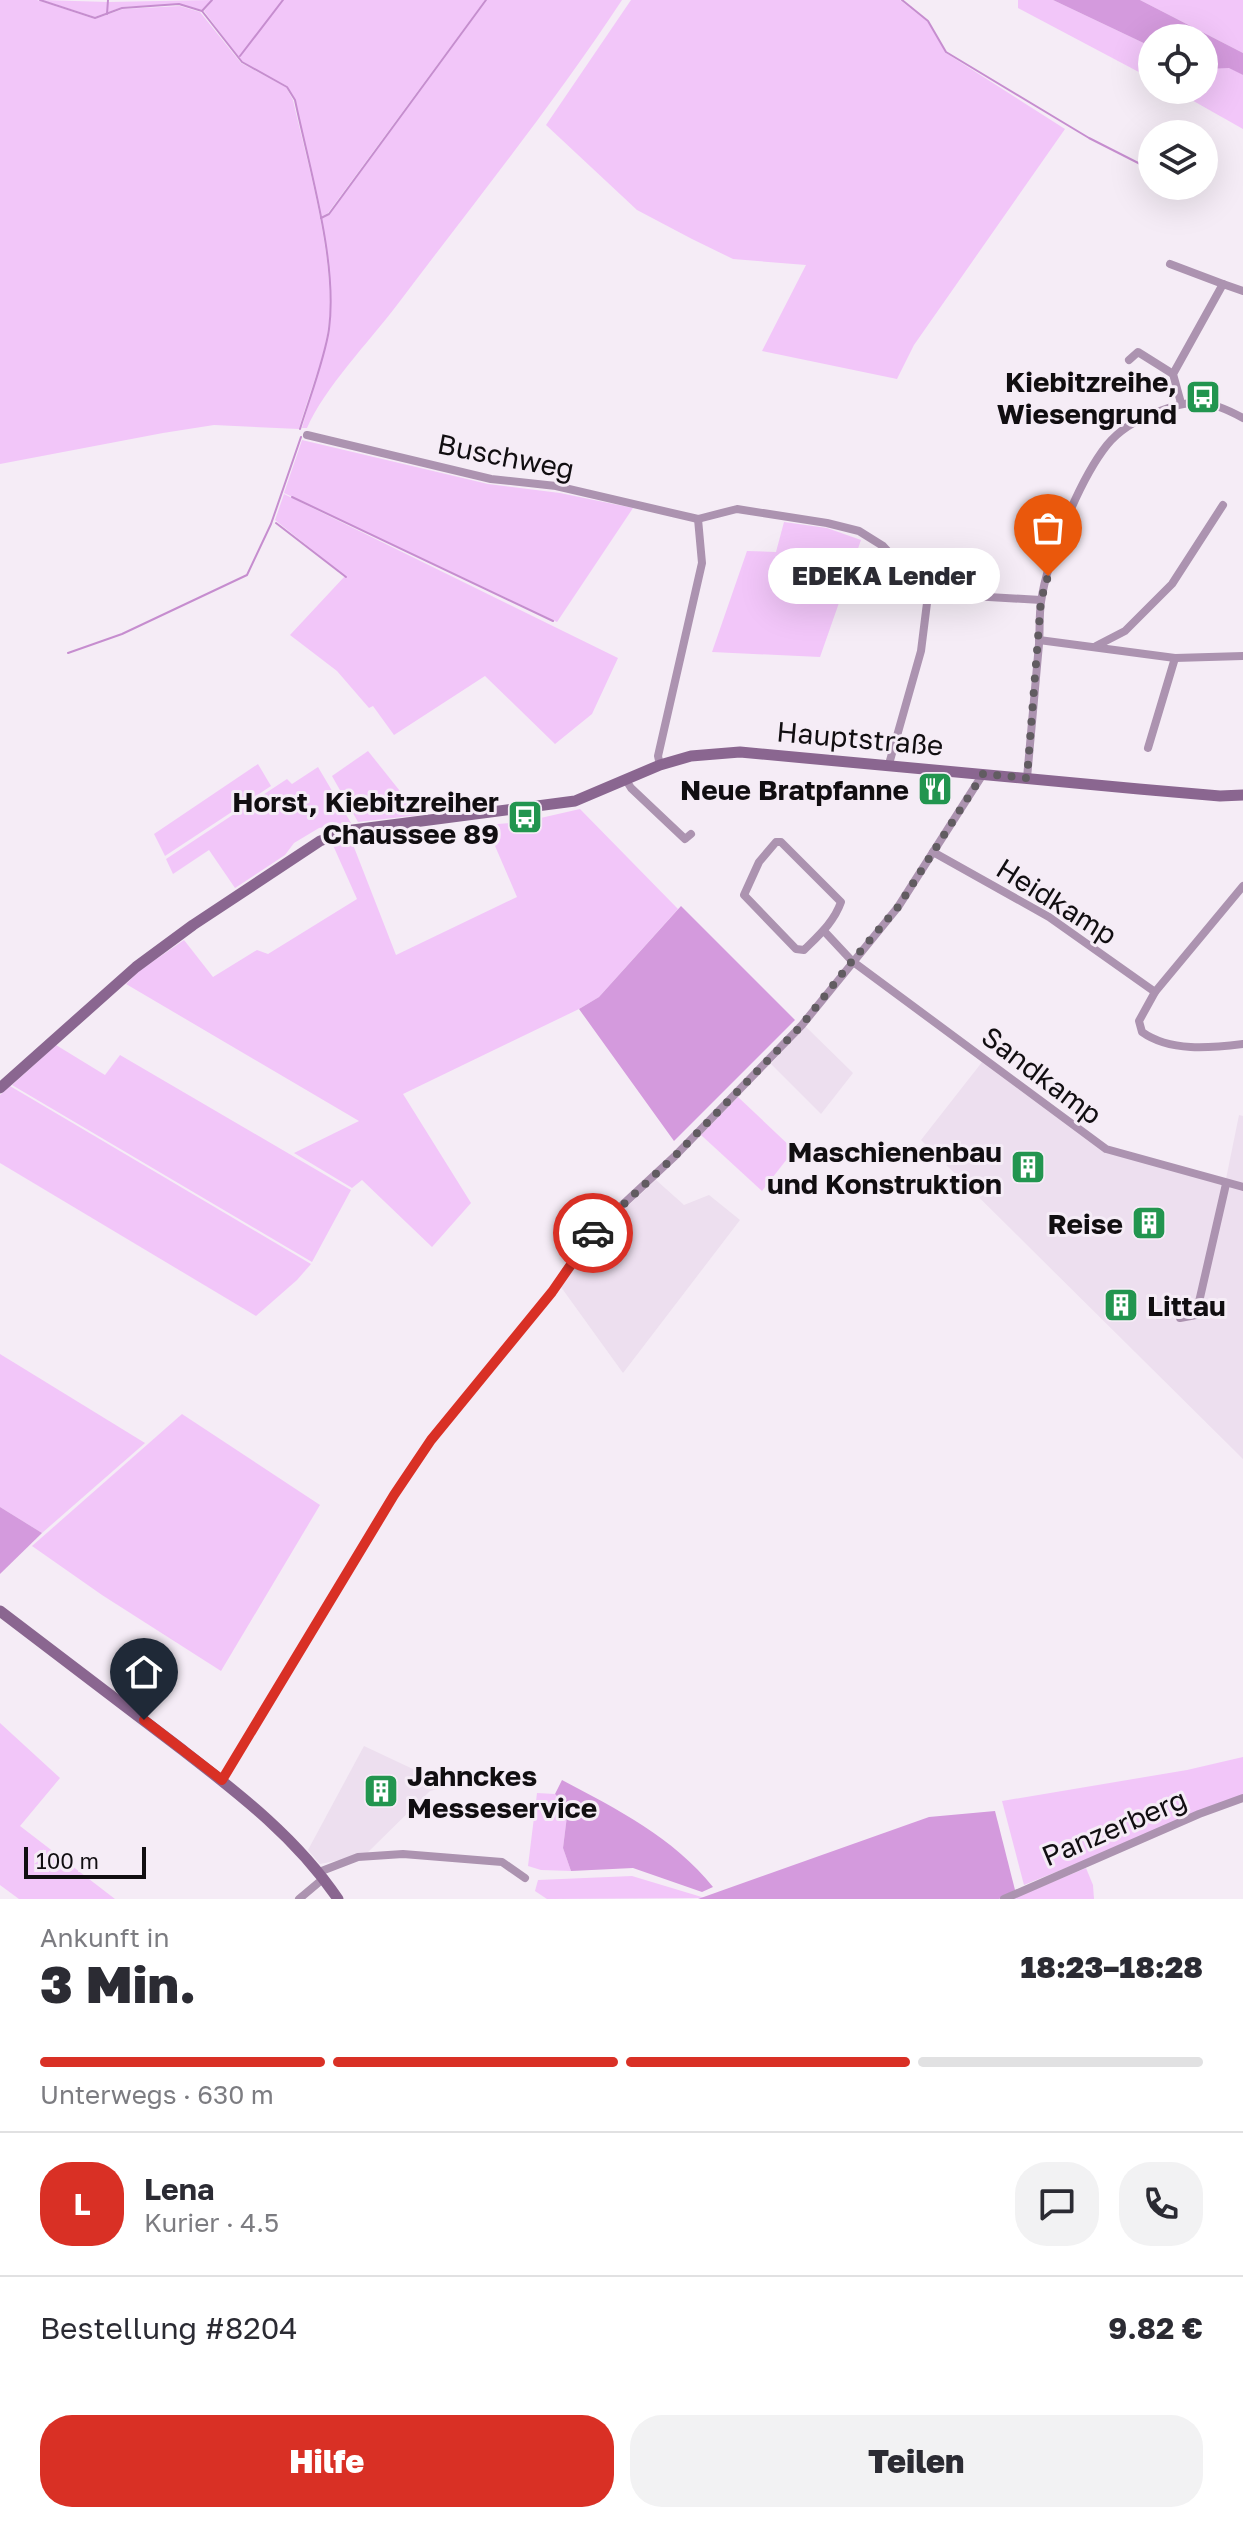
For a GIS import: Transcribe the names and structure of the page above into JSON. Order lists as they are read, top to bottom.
{
  "streets": {
    "street": [
      "Buschweg",
      "Hauptstraße",
      "Heidkamp",
      "Sandkamp",
      "Panzerberg"
    ]
  },
  "crossings": [
    ["Buschweg", "Hauptstraße"]
  ],
  "places": {
    "bus stop": ["Kiebitzreihe, Wiesengrund", "Horst, Kiebitzreiher Chaussee 89"],
    "other": ["EDEKA Lender"],
    "restaurant": ["Neue Bratpfanne"],
    "building": [
      "Maschienenbau und Konstruktion",
      "Reise",
      "Littau",
      "Jahnckes Messeservice"
    ]
  },
  "scale_bar": "100 m",
  "page": {
    "bubble": "EDEKA Lender",
    "scale": "100 m",
    "heading": ["3 Min.", "Ankunft in", "18:23–18:28"],
    "panel": [
      "Lena",
      "Kurier · 4.5",
      "Bestellung #8204",
      "9.82 €"
    ],
    "bar": "Unterwegs · 630 m",
    "round": "L",
    "buttons": ["Hilfe", "Teilen"]
  }
}
